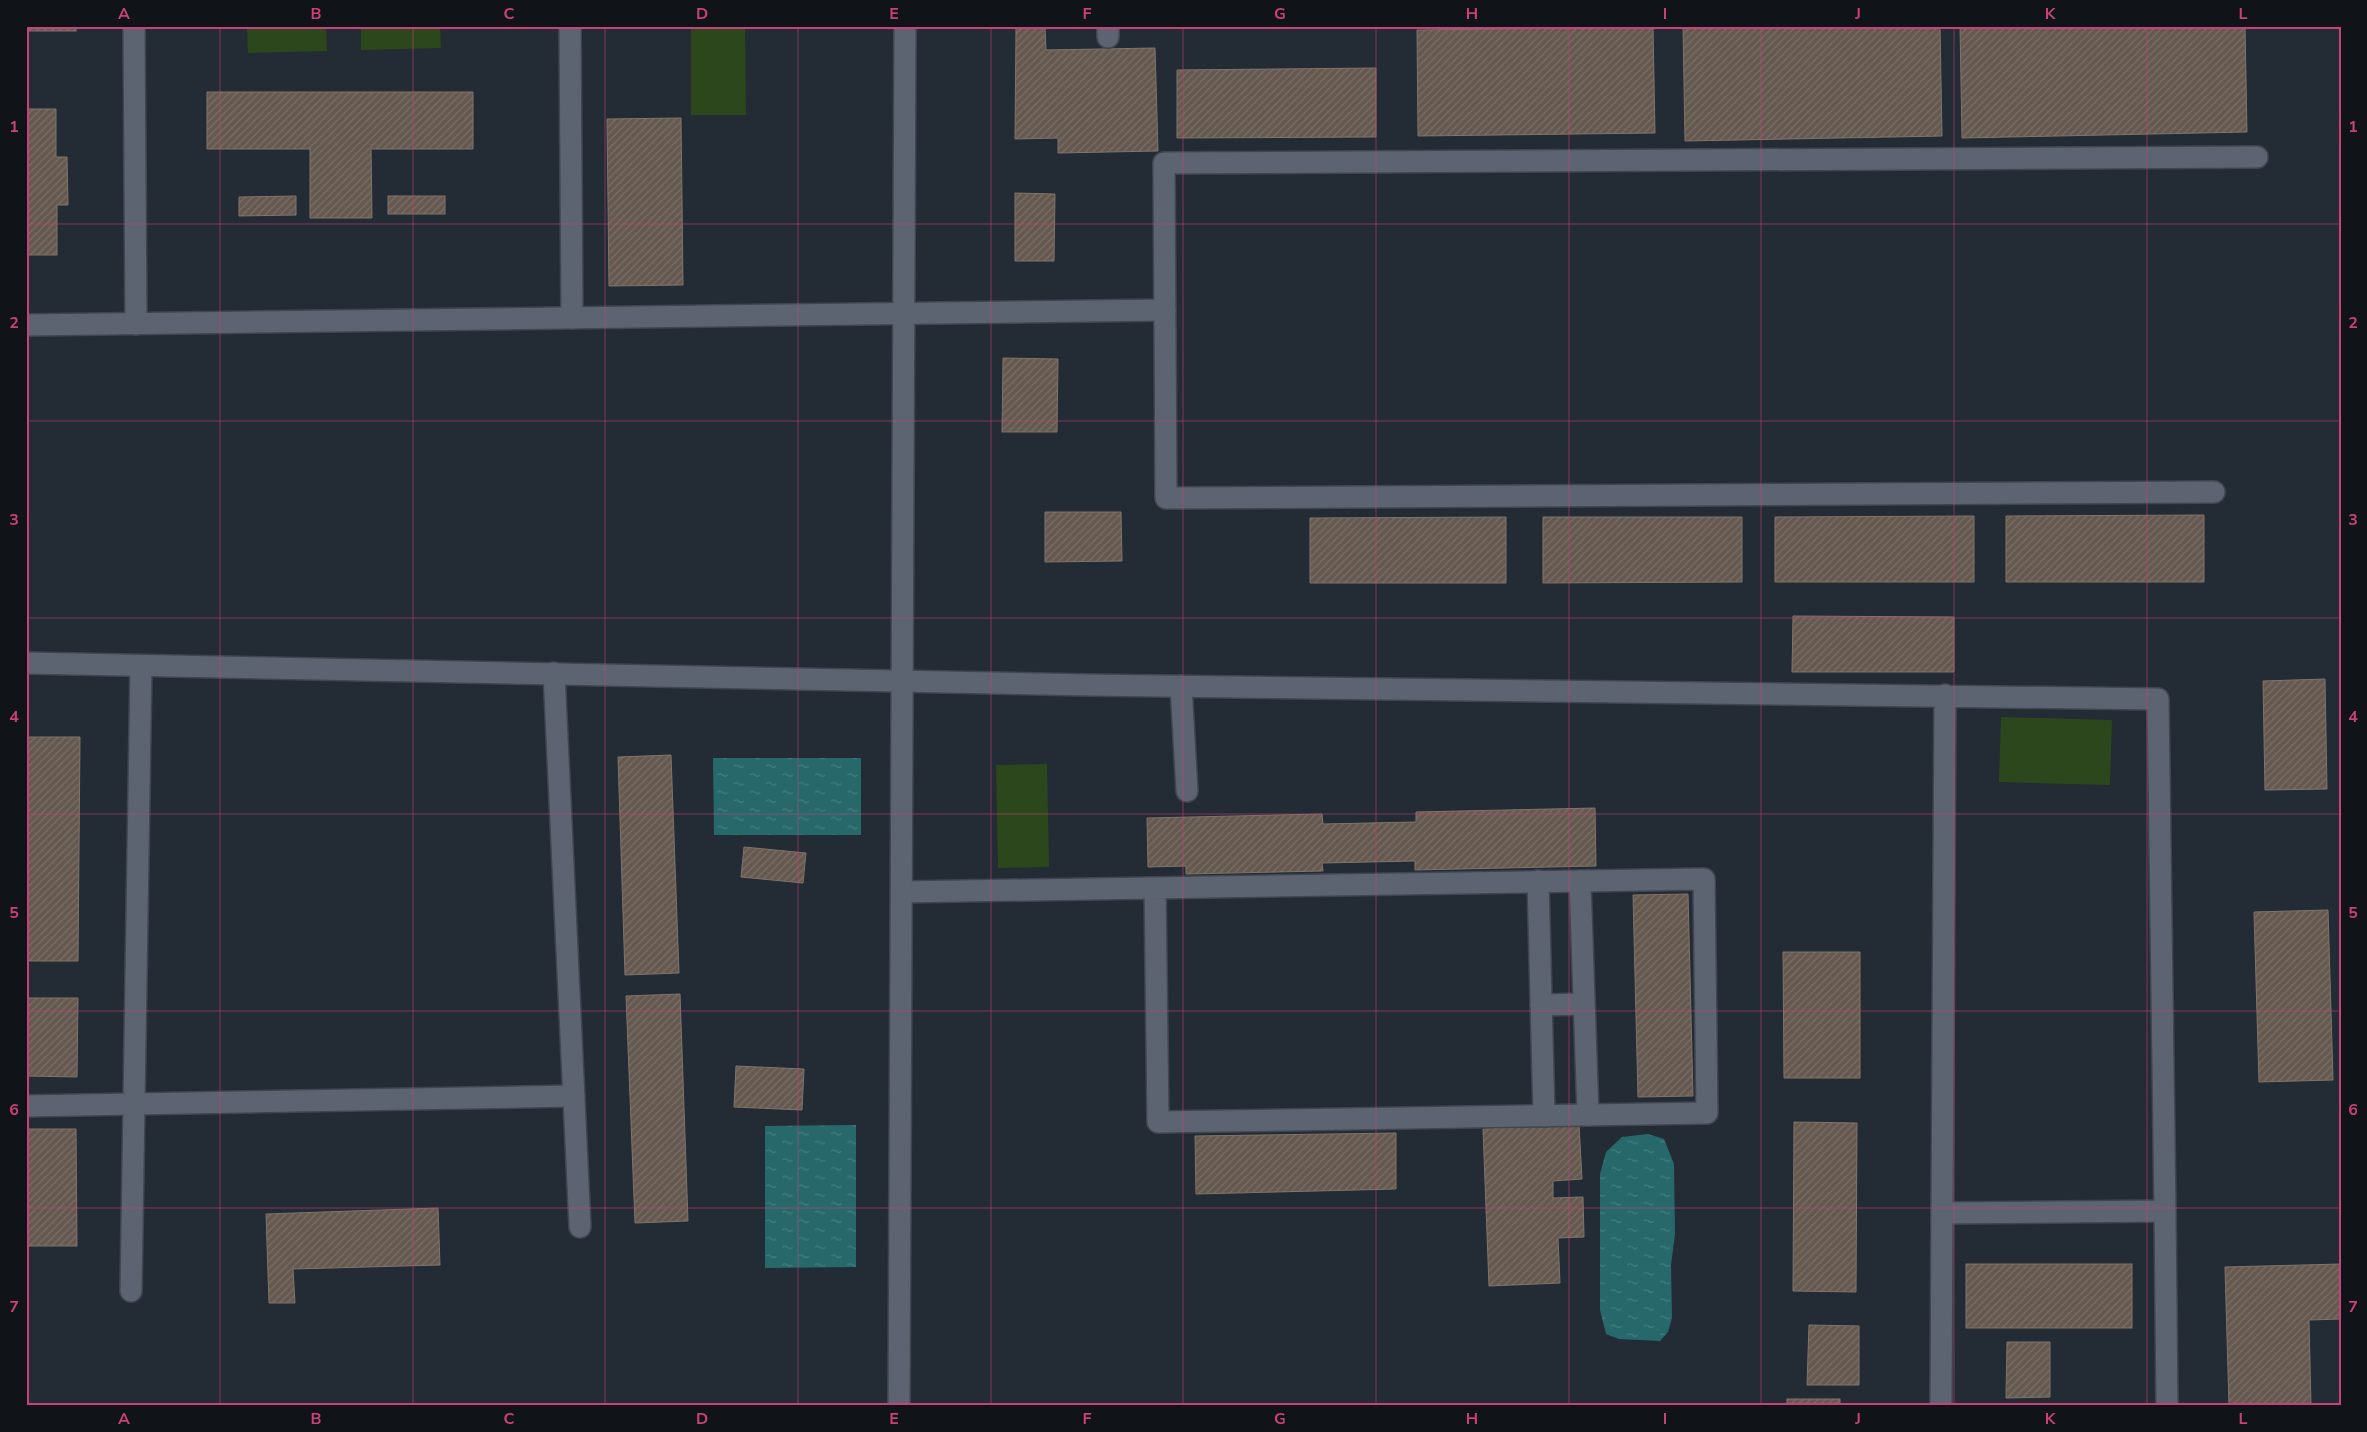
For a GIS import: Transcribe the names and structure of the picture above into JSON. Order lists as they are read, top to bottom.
{
  "grid": {
    "columns": [
      "A",
      "B",
      "C",
      "D",
      "E",
      "F",
      "G",
      "H",
      "I",
      "J",
      "K",
      "L"
    ],
    "rows": [
      "1",
      "2",
      "3",
      "4",
      "5",
      "6",
      "7"
    ]
  }
}
